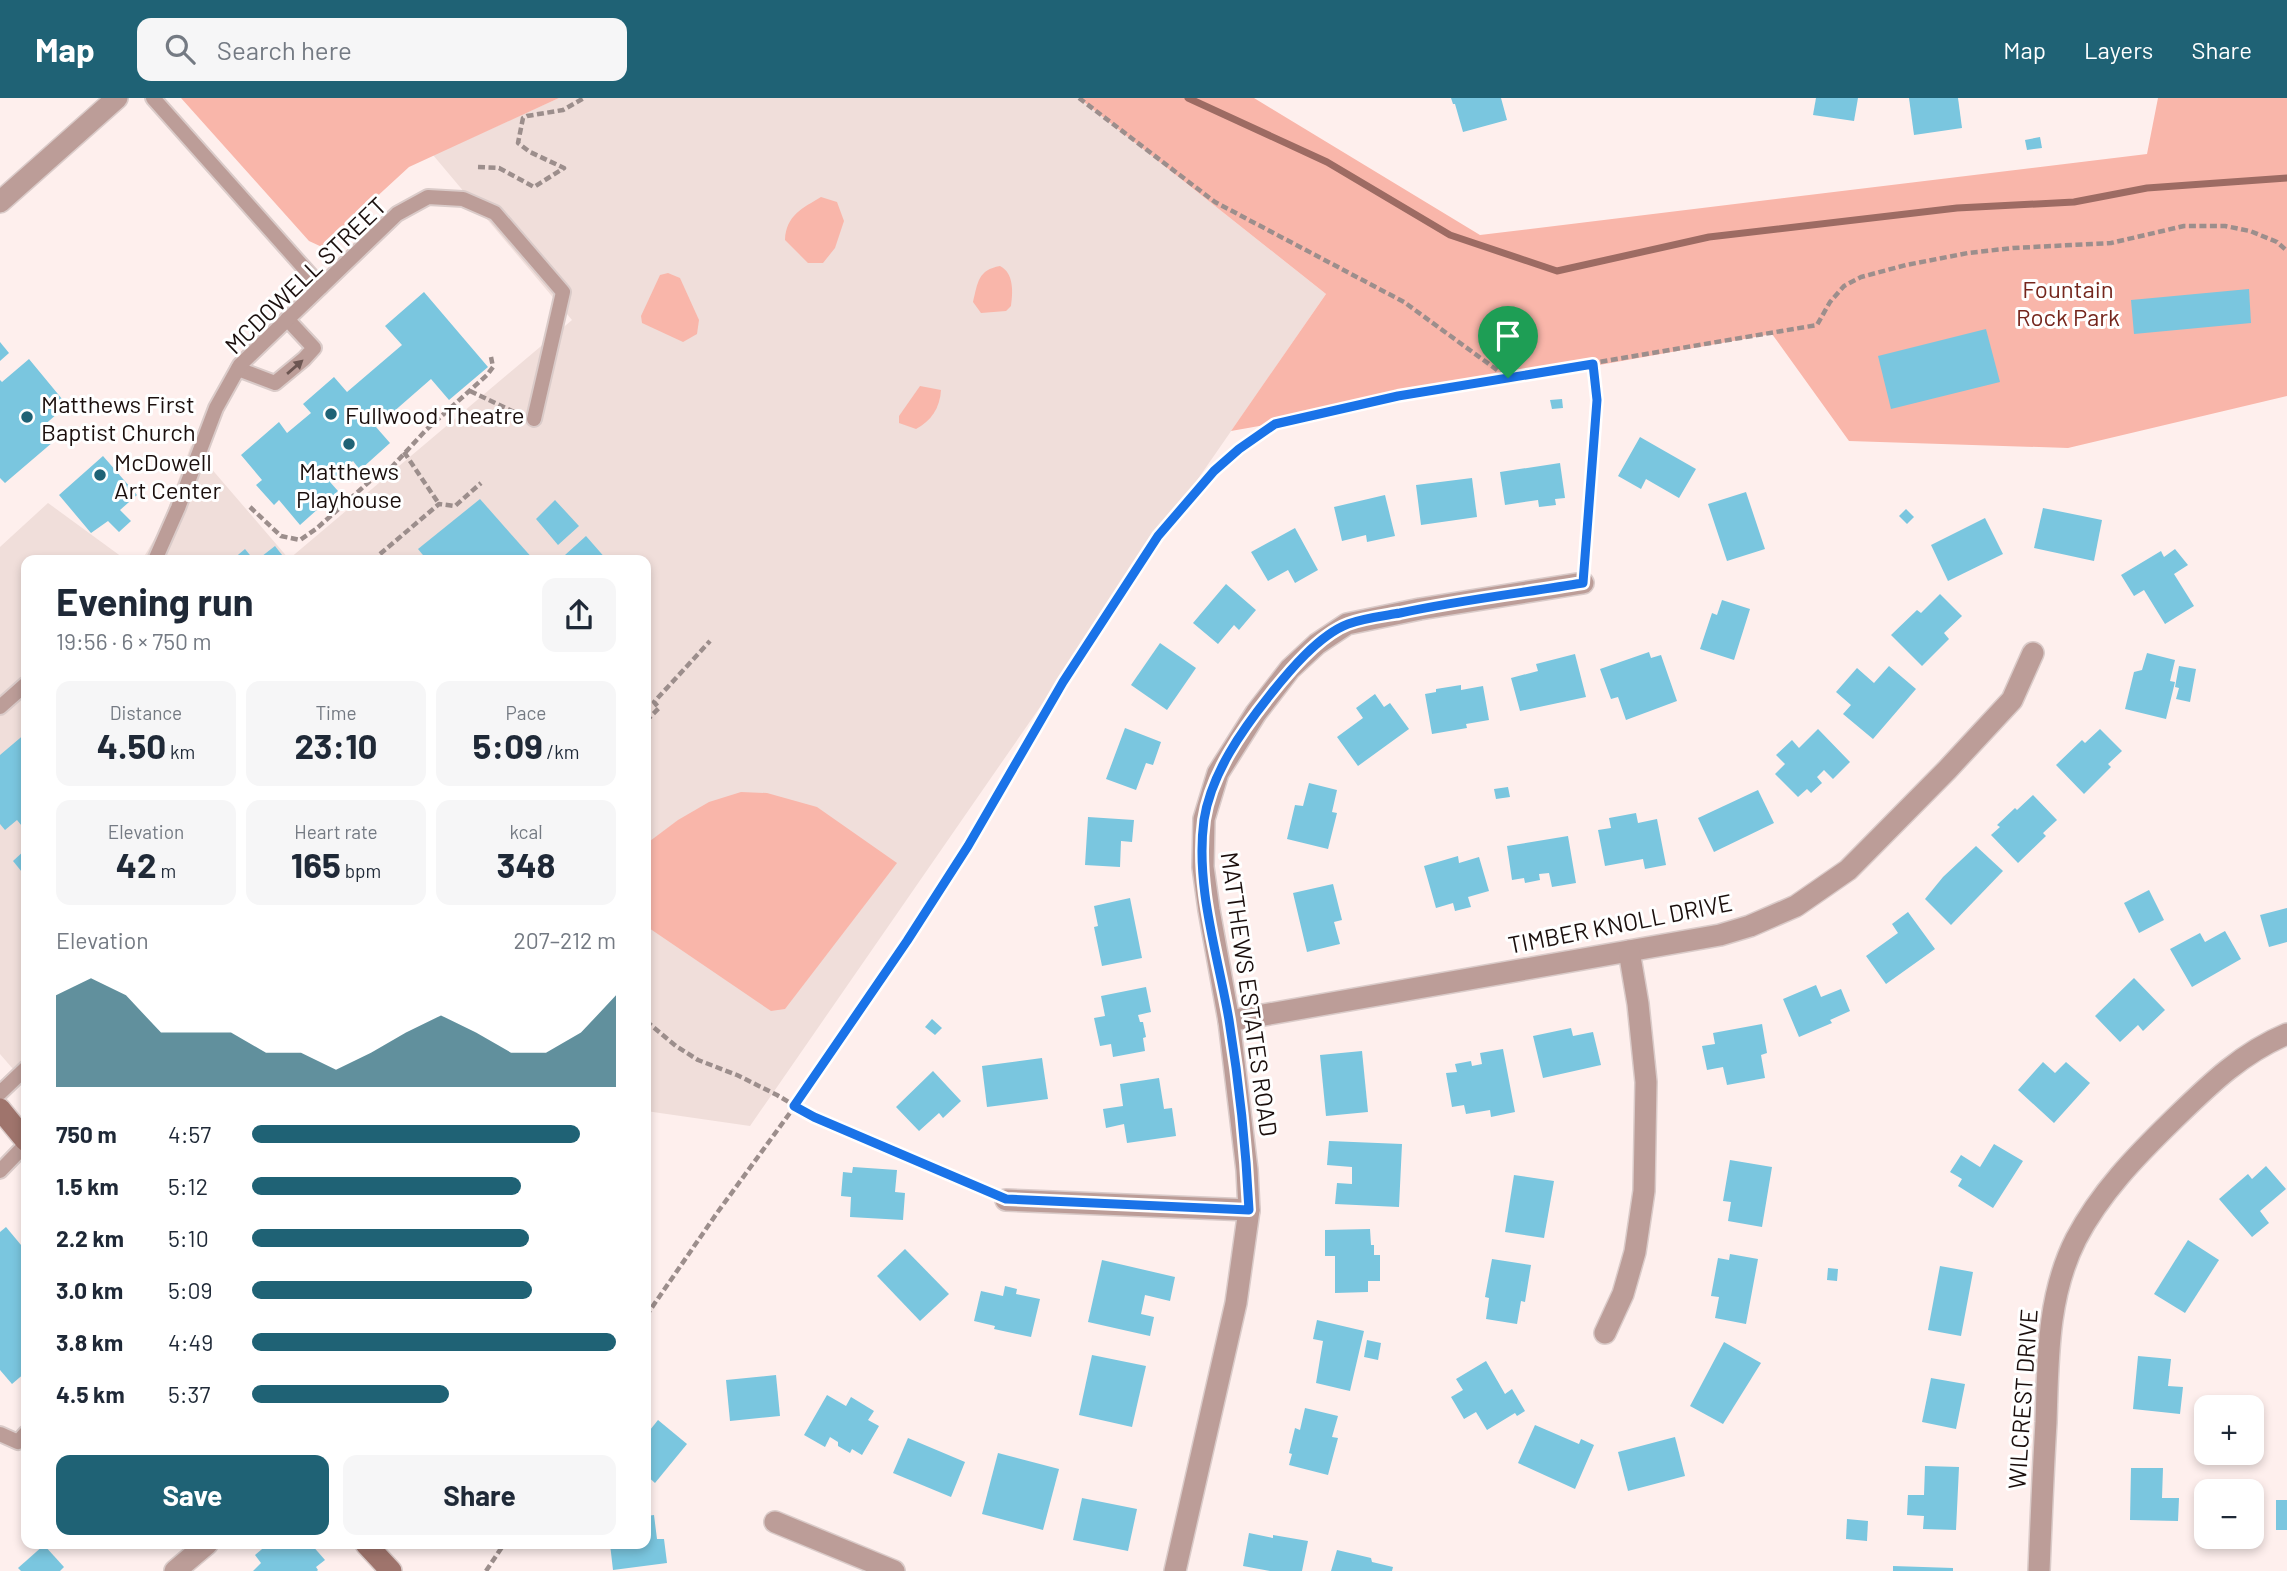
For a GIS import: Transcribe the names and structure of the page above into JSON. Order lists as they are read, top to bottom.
{
  "streets": {
    "street": ["TIMBER KNOLL DRIVE", "MATTHEWS ESTATES ROAD", "WILCREST DRIVE"],
    "lane": ["MCDOWELL STREET"]
  },
  "crossings": [
    ["TIMBER KNOLL DRIVE", "MATTHEWS ESTATES ROAD"]
  ],
  "parks": ["Fountain Rock Park"],
  "places": [
    "Fullwood Theatre",
    "Matthews First Baptist Church",
    "Matthews Playhouse",
    "McDowell Art Center"
  ],
  "page": {
    "header": "Map",
    "search": "Search here",
    "nav": ["Map", "Layers", "Share"],
    "heading": ["Evening run", "19:56 · 6 × 750 m"],
    "stats": [
      ["Distance", "4.50 km"],
      ["Time", "23:10"],
      ["Pace", "5:09 /km"],
      ["Elevation", "42 m"],
      ["Heart rate", "165 bpm"],
      ["kcal", "348"]
    ],
    "chart": ["Elevation", "207–212 m"],
    "list": [
      {
        "name": "750 m",
        "note": "4:57"
      },
      {
        "name": "1.5 km",
        "note": "5:12"
      },
      {
        "name": "2.2 km",
        "note": "5:10"
      },
      {
        "name": "3.0 km",
        "note": "5:09"
      },
      {
        "name": "3.8 km",
        "note": "4:49"
      },
      {
        "name": "4.5 km",
        "note": "5:37"
      }
    ],
    "map_buttons": ["+", "−"],
    "buttons": ["Save", "Share"]
  }
}
